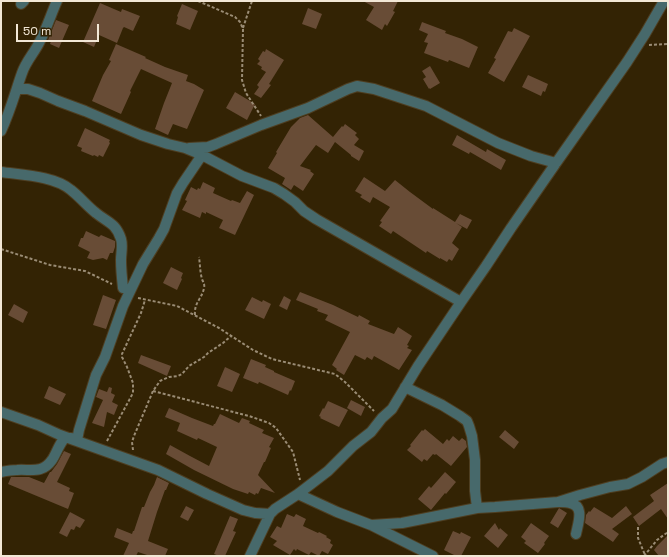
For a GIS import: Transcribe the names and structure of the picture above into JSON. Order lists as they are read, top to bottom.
{
  "scale_bar": "50 m"
}
